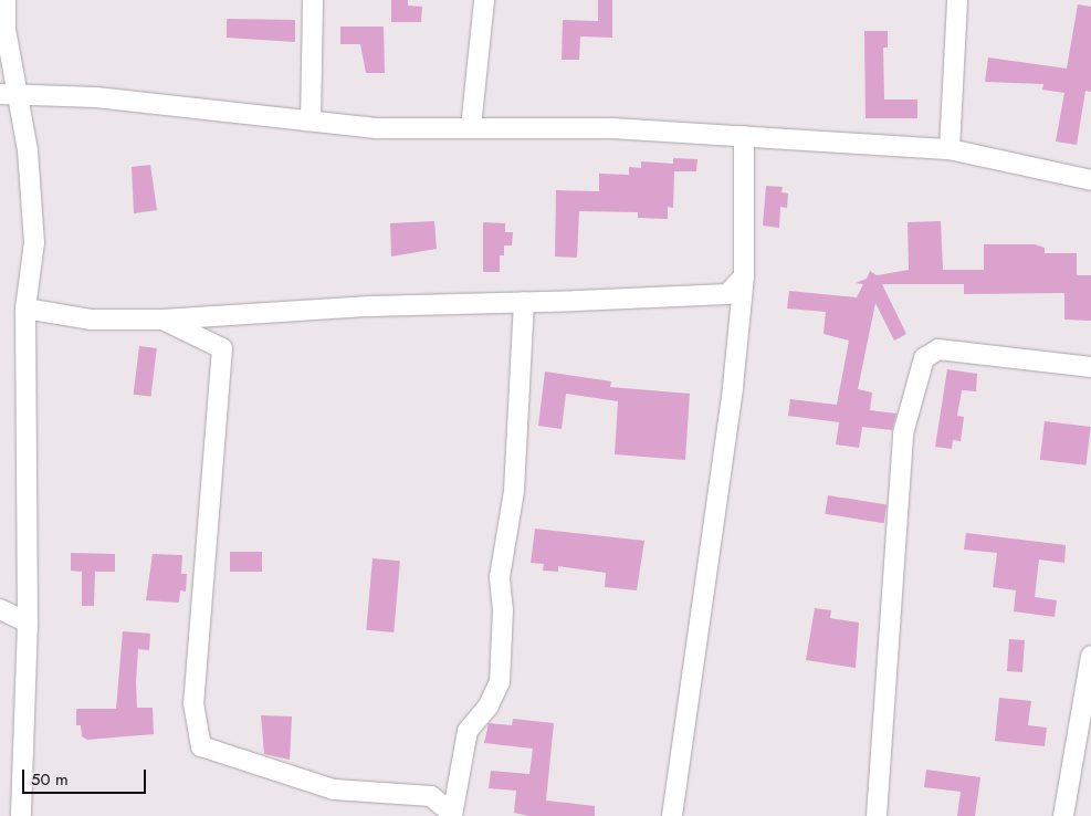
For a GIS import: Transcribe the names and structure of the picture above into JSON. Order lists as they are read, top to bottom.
{
  "scale_bar": "50 m"
}
